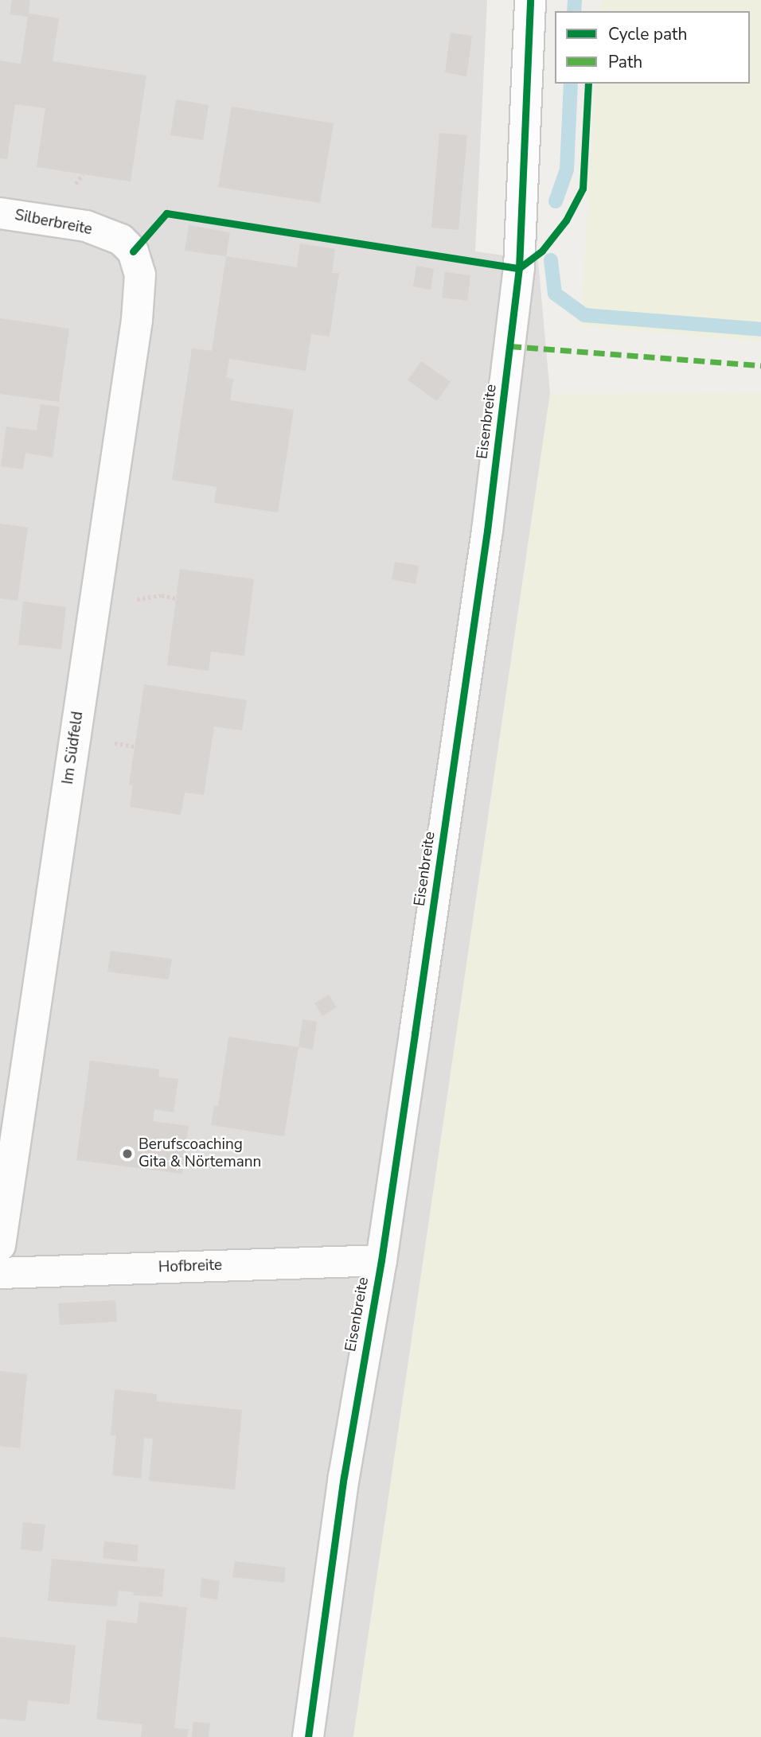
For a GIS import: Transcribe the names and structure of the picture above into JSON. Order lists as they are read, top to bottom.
{
  "streets": {
    "street": [
      "Silberbreite",
      "Eisenbreite",
      "Im Südfeld",
      "Hofbreite"
    ]
  },
  "crossings": [
    ["Silberbreite", "Im Südfeld"],
    ["Eisenbreite", "Hofbreite"]
  ],
  "places": ["Berufscoaching Gita & Nörtemann"],
  "legend": ["Cycle path", "Path"]
}
